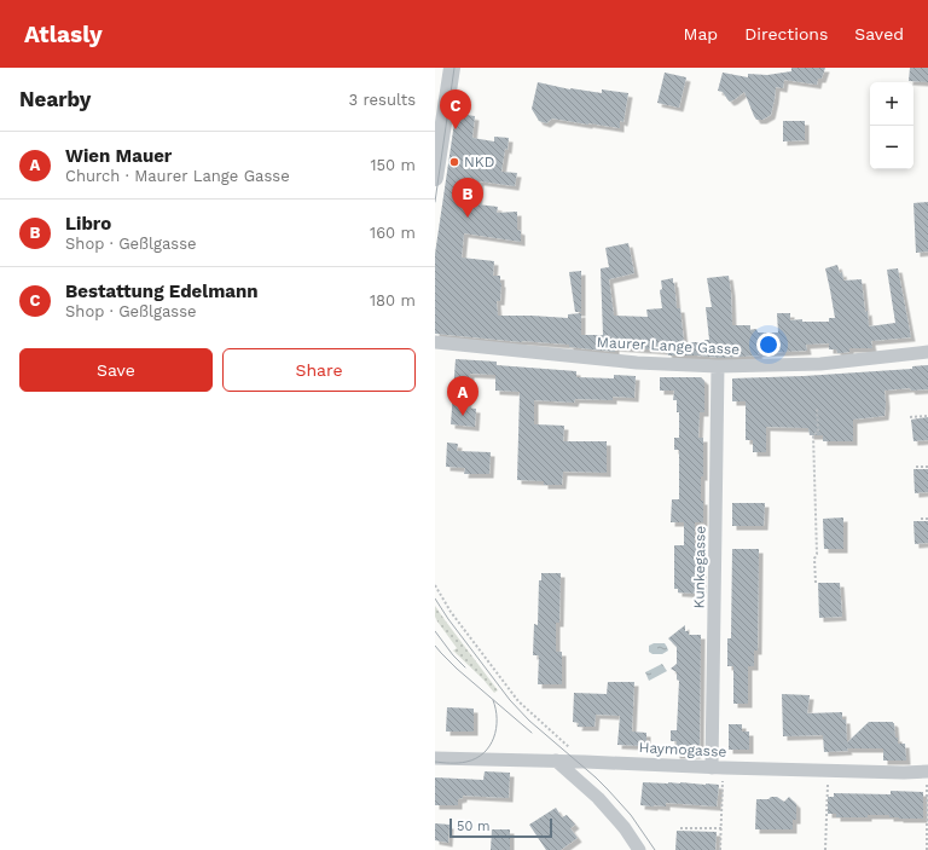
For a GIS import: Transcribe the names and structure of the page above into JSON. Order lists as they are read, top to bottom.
{
  "streets": {
    "street": ["Maurer Lange Gasse", "Kunkegasse", "Haymogasse"]
  },
  "crossings": [
    ["Maurer Lange Gasse", "Kunkegasse"],
    ["Kunkegasse", "Haymogasse"]
  ],
  "places": ["NKD"],
  "scale_bar": "50 m",
  "page": {
    "header": "Atlasly",
    "nav": ["Map", "Directions", "Saved"],
    "heading": ["Nearby", "3 results"],
    "map_buttons": ["+", "−"],
    "pins": ["C", "B", "A"],
    "list": [
      {
        "mark": "A",
        "name": "Wien Mauer",
        "note": "Church · Maurer Lange Gasse",
        "value": "150 m"
      },
      {
        "mark": "B",
        "name": "Libro",
        "note": "Shop · Geßlgasse",
        "value": "160 m"
      },
      {
        "mark": "C",
        "name": "Bestattung Edelmann",
        "note": "Shop · Geßlgasse",
        "value": "180 m"
      }
    ],
    "buttons": ["Save", "Share"],
    "scale": "50 m"
  }
}
